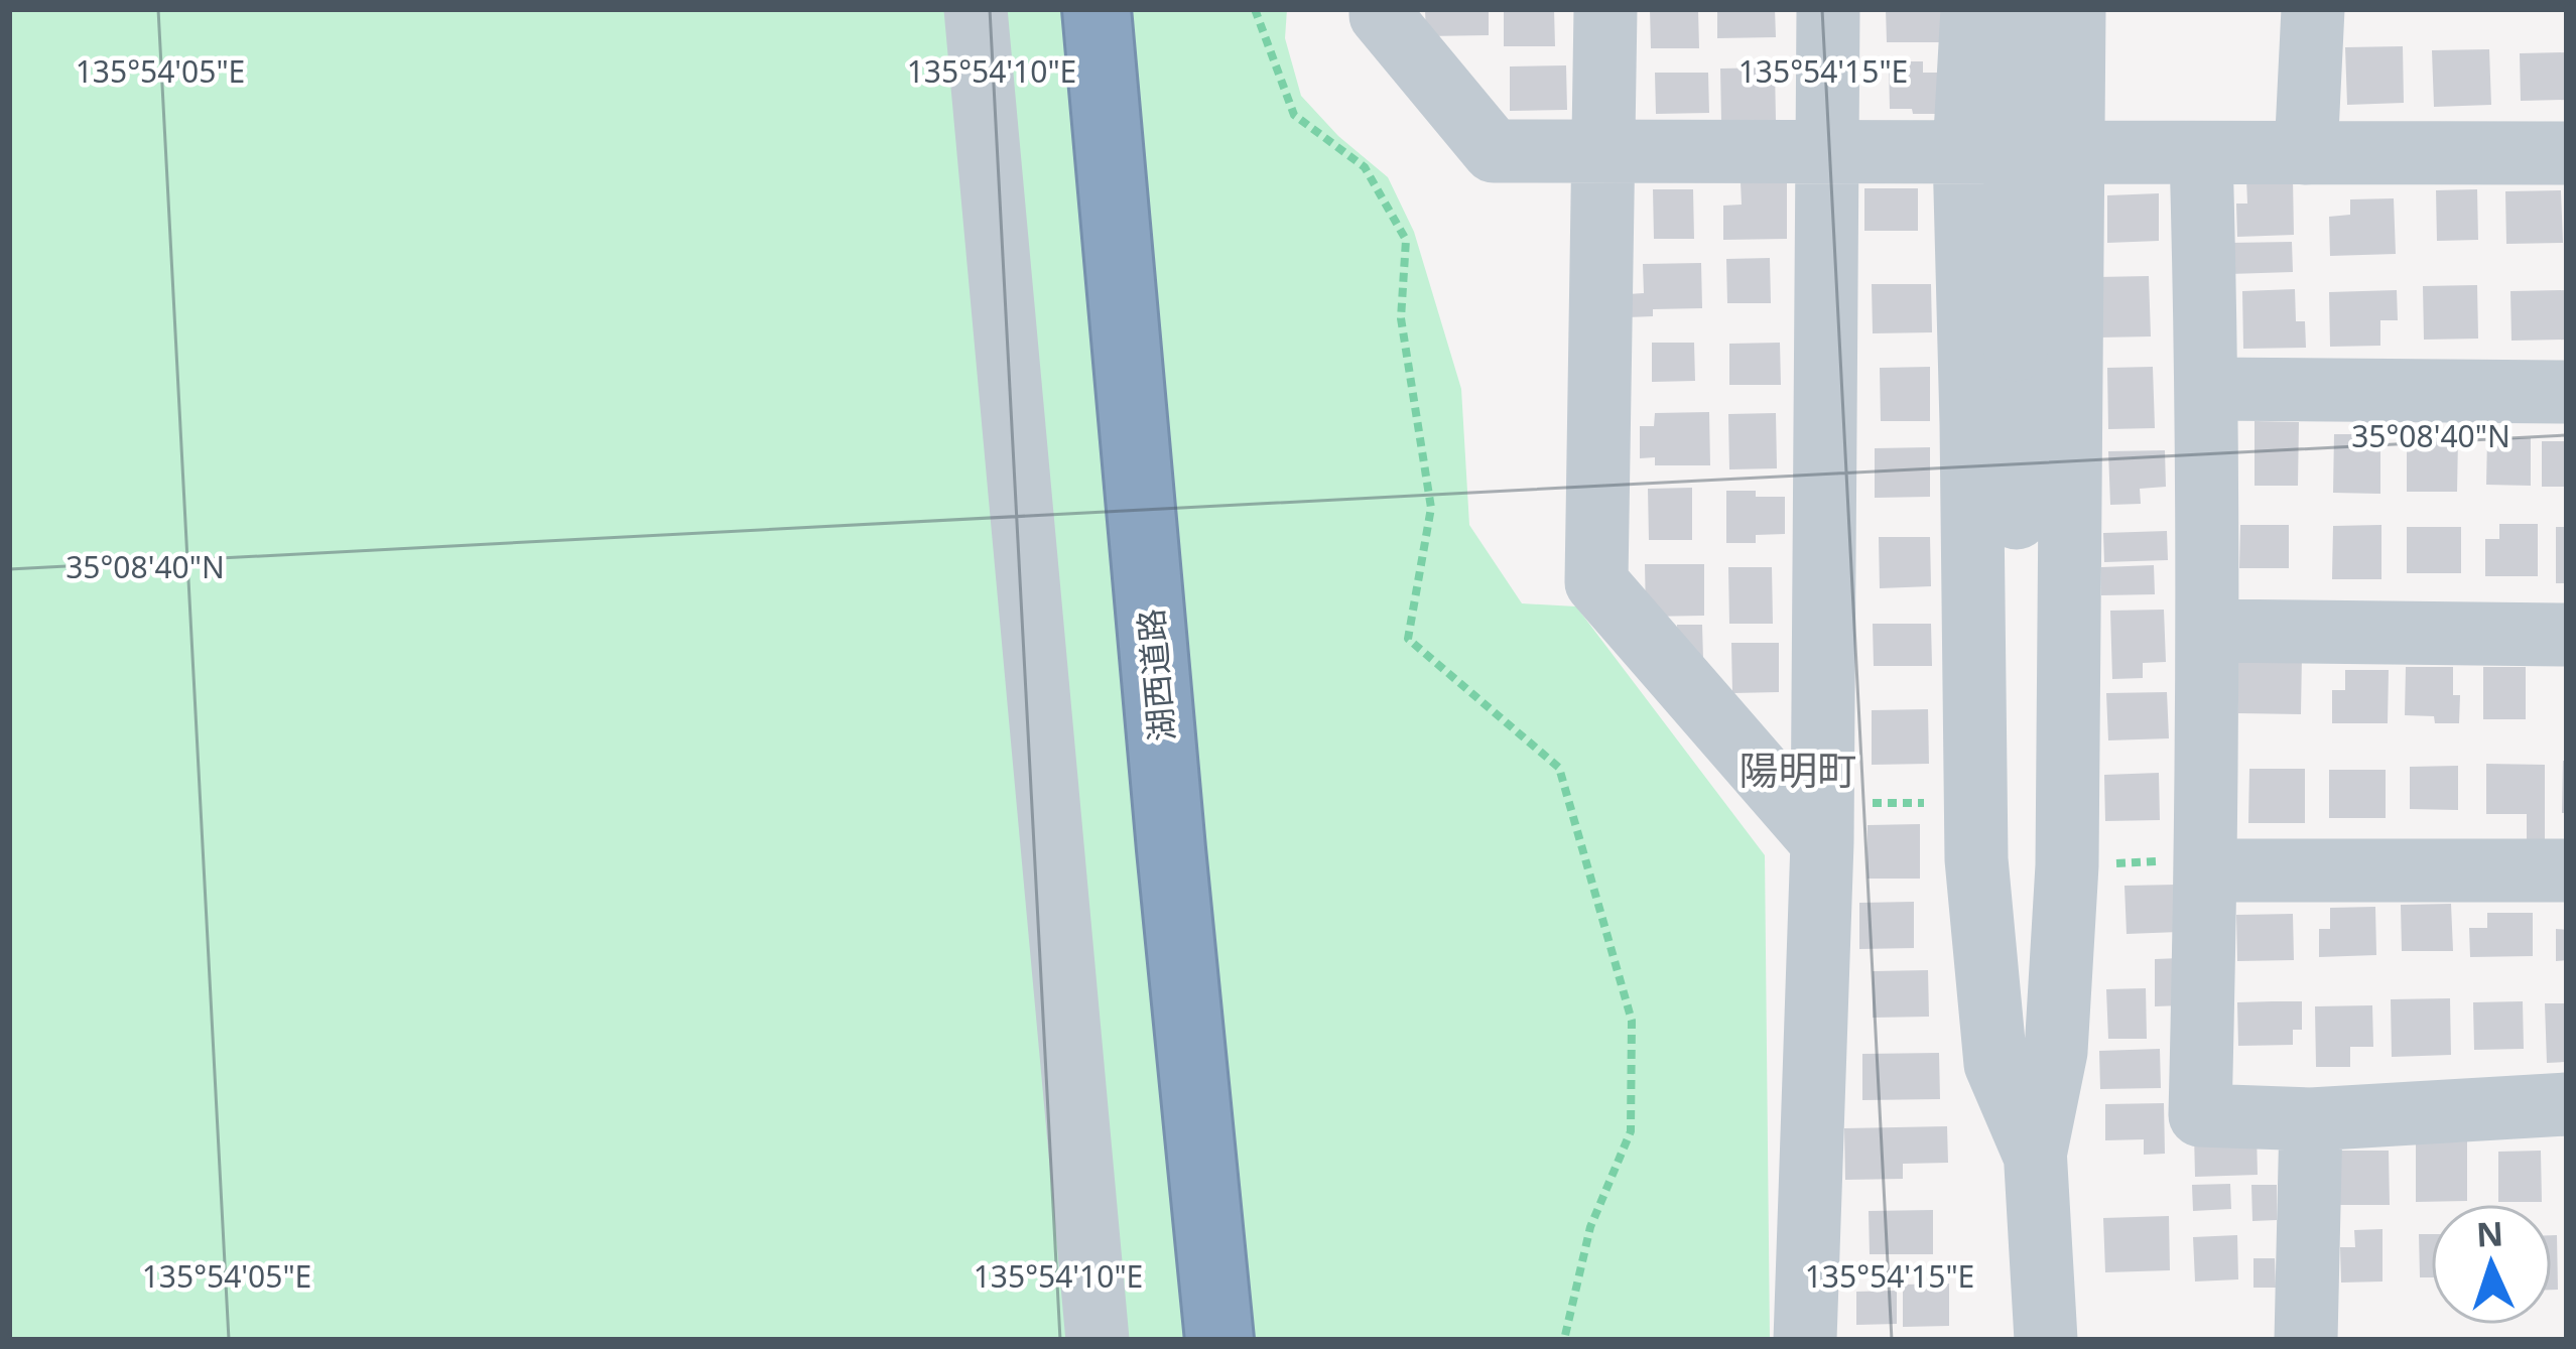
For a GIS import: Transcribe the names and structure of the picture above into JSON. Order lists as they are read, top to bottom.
{
  "streets": {
    "highway": ["湖西道路"]
  },
  "districts": ["陽明町"],
  "north": "top",
  "coordinates": [
    "135°54'05\"E",
    "135°54'10\"E",
    "135°54'15\"E",
    "35°08'40\"N"
  ]
}
